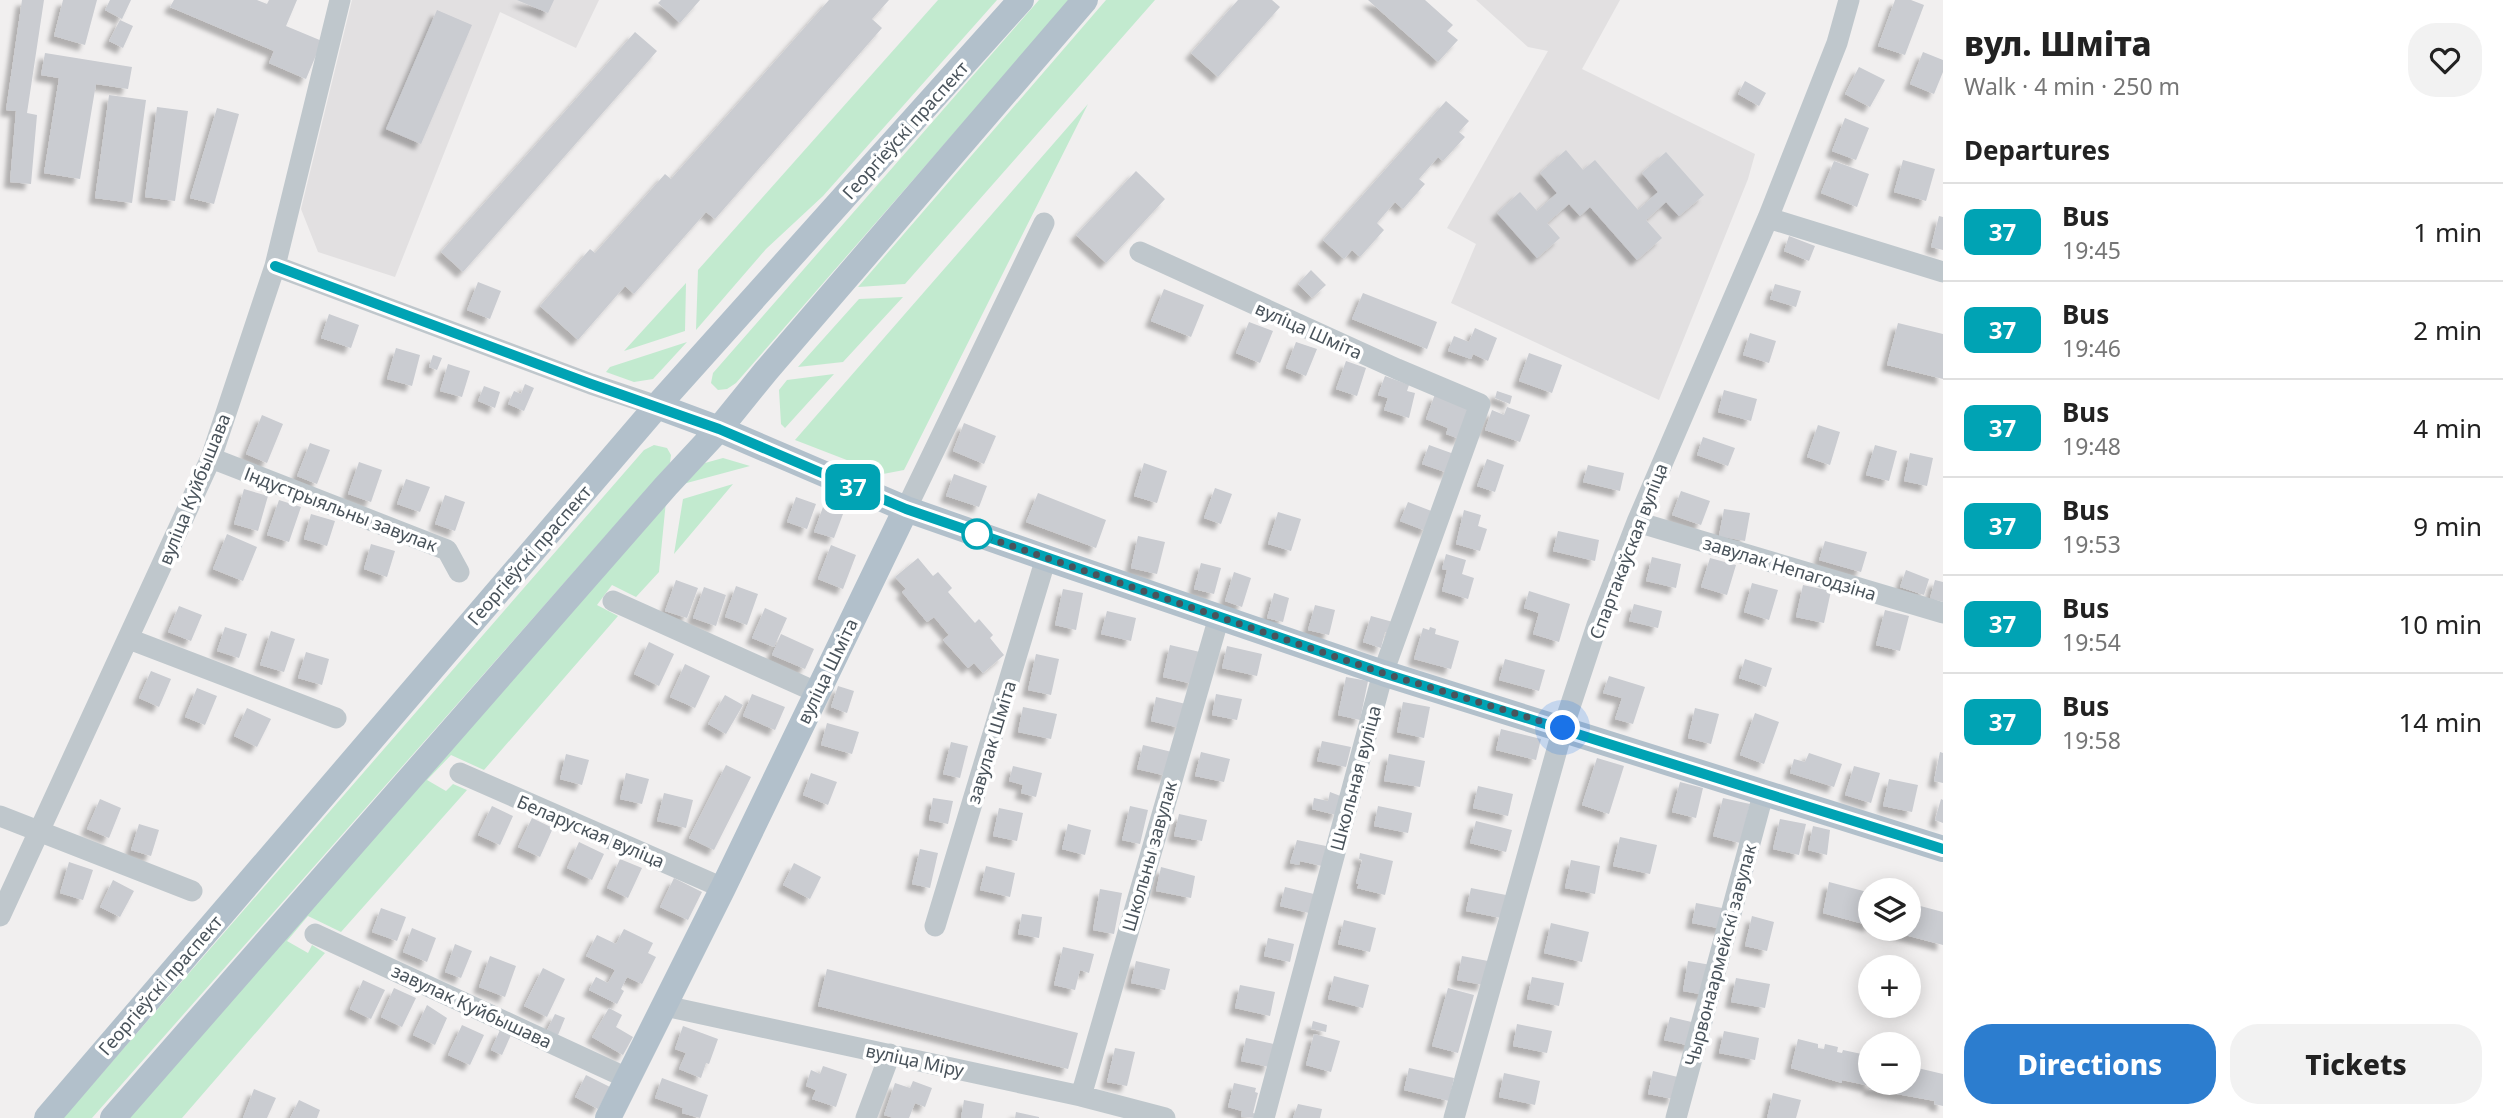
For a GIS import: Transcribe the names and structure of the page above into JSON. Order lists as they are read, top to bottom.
{
  "streets": {
    "main road": ["Георгіеўскі праспект", "вуліца Шміта"],
    "street": [
      "вуліца Куйбышава",
      "Індустрыяльны завулак",
      "Спартакаўская вуліца",
      "завулак Непагодзіна",
      "завулак Шміта",
      "Школьная вуліца",
      "Беларуская вуліца",
      "Школьны завулак",
      "Чырвонаармейскі завулак",
      "завулак Куйбышава",
      "вуліца Міру"
    ]
  },
  "crossings": [
    ["вуліца Шміта", "Школьная вуліца"],
    ["вуліца Шміта", "Беларуская вуліца"],
    ["вуліца Шміта", "завулак Куйбышава"],
    ["вуліца Шміта", "вуліца Міру"],
    ["вуліца Куйбышава", "Індустрыяльны завулак"],
    ["Спартакаўская вуліца", "завулак Непагодзіна"],
    ["Школьны завулак", "вуліца Міру"]
  ],
  "lines": ["bus line 37"],
  "page": {
    "on_map": "37",
    "heading": [
      ["вул. Шміта", "Walk · 4 min · 250 m"],
      "Departures"
    ],
    "list": [
      {
        "mark": "37",
        "name": "Bus",
        "note": "19:45",
        "value": "1 min"
      },
      {
        "mark": "37",
        "name": "Bus",
        "note": "19:46",
        "value": "2 min"
      },
      {
        "mark": "37",
        "name": "Bus",
        "note": "19:48",
        "value": "4 min"
      },
      {
        "mark": "37",
        "name": "Bus",
        "note": "19:53",
        "value": "9 min"
      },
      {
        "mark": "37",
        "name": "Bus",
        "note": "19:54",
        "value": "10 min"
      },
      {
        "mark": "37",
        "name": "Bus",
        "note": "19:58",
        "value": "14 min"
      }
    ],
    "map_buttons": ["+", "−"],
    "buttons": ["Directions", "Tickets"]
  }
}
